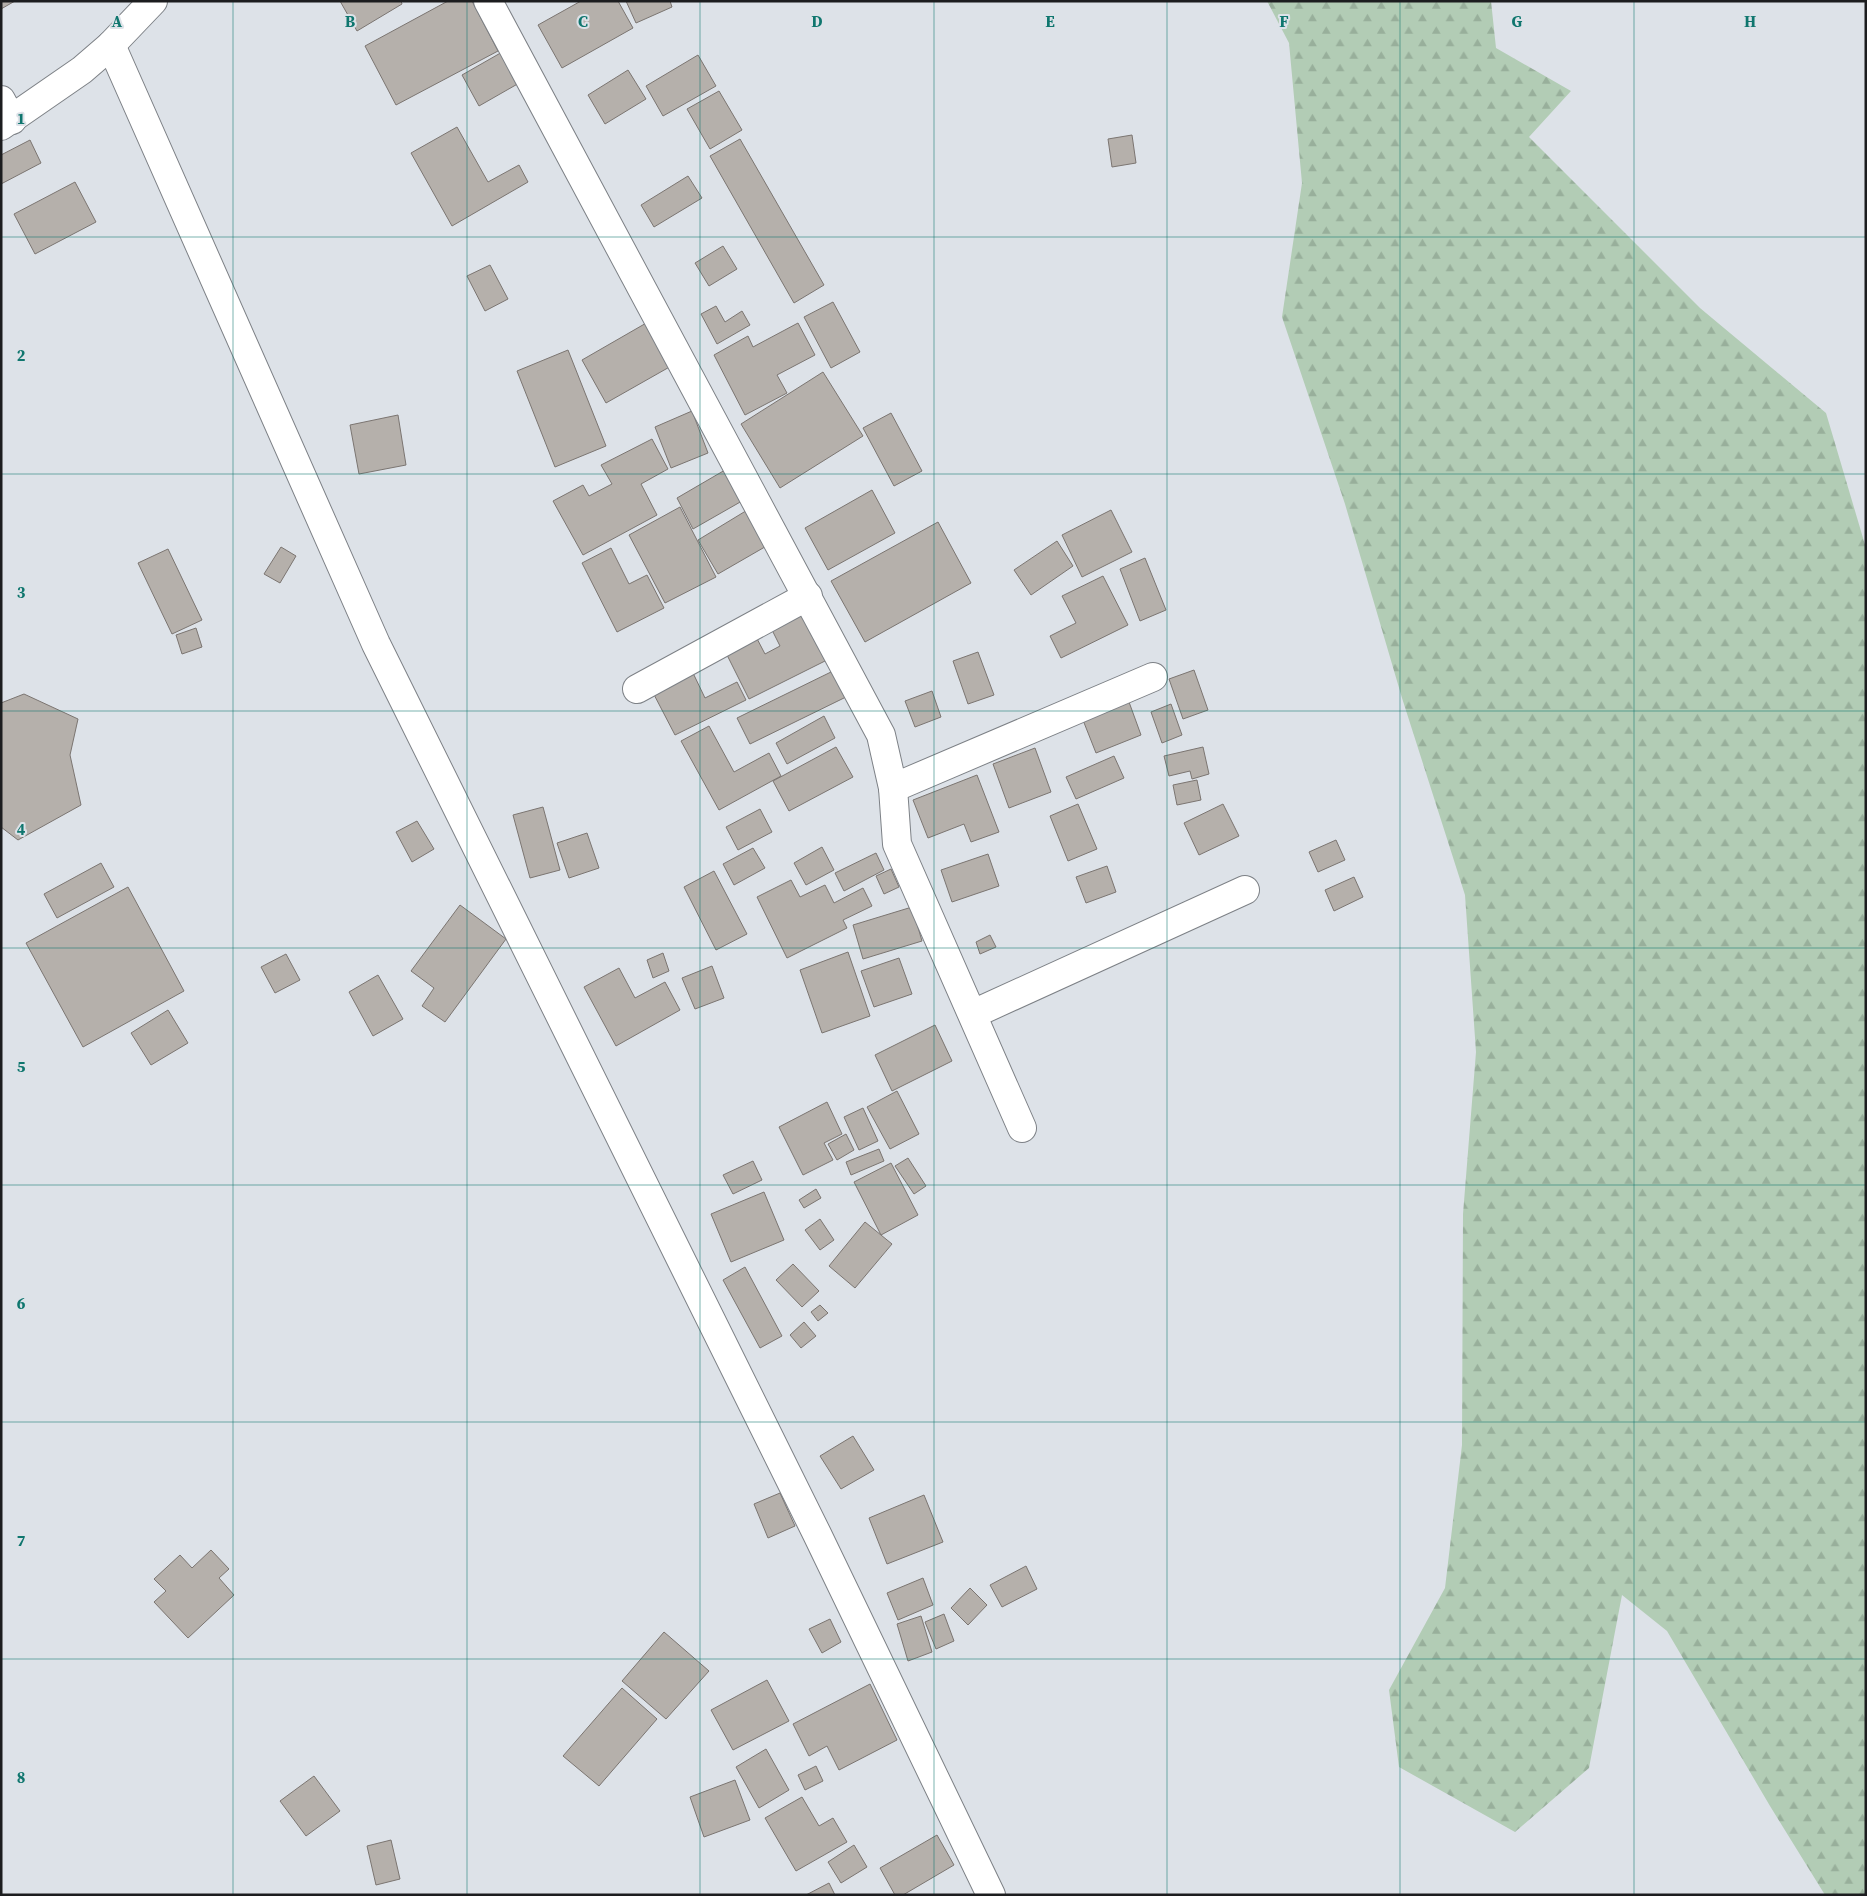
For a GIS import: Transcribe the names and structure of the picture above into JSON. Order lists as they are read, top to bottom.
{
  "grid": {
    "columns": [
      "A",
      "B",
      "C",
      "D",
      "E",
      "F",
      "G",
      "H"
    ],
    "rows": [
      "1",
      "2",
      "3",
      "4",
      "5",
      "6",
      "7",
      "8"
    ]
  }
}
